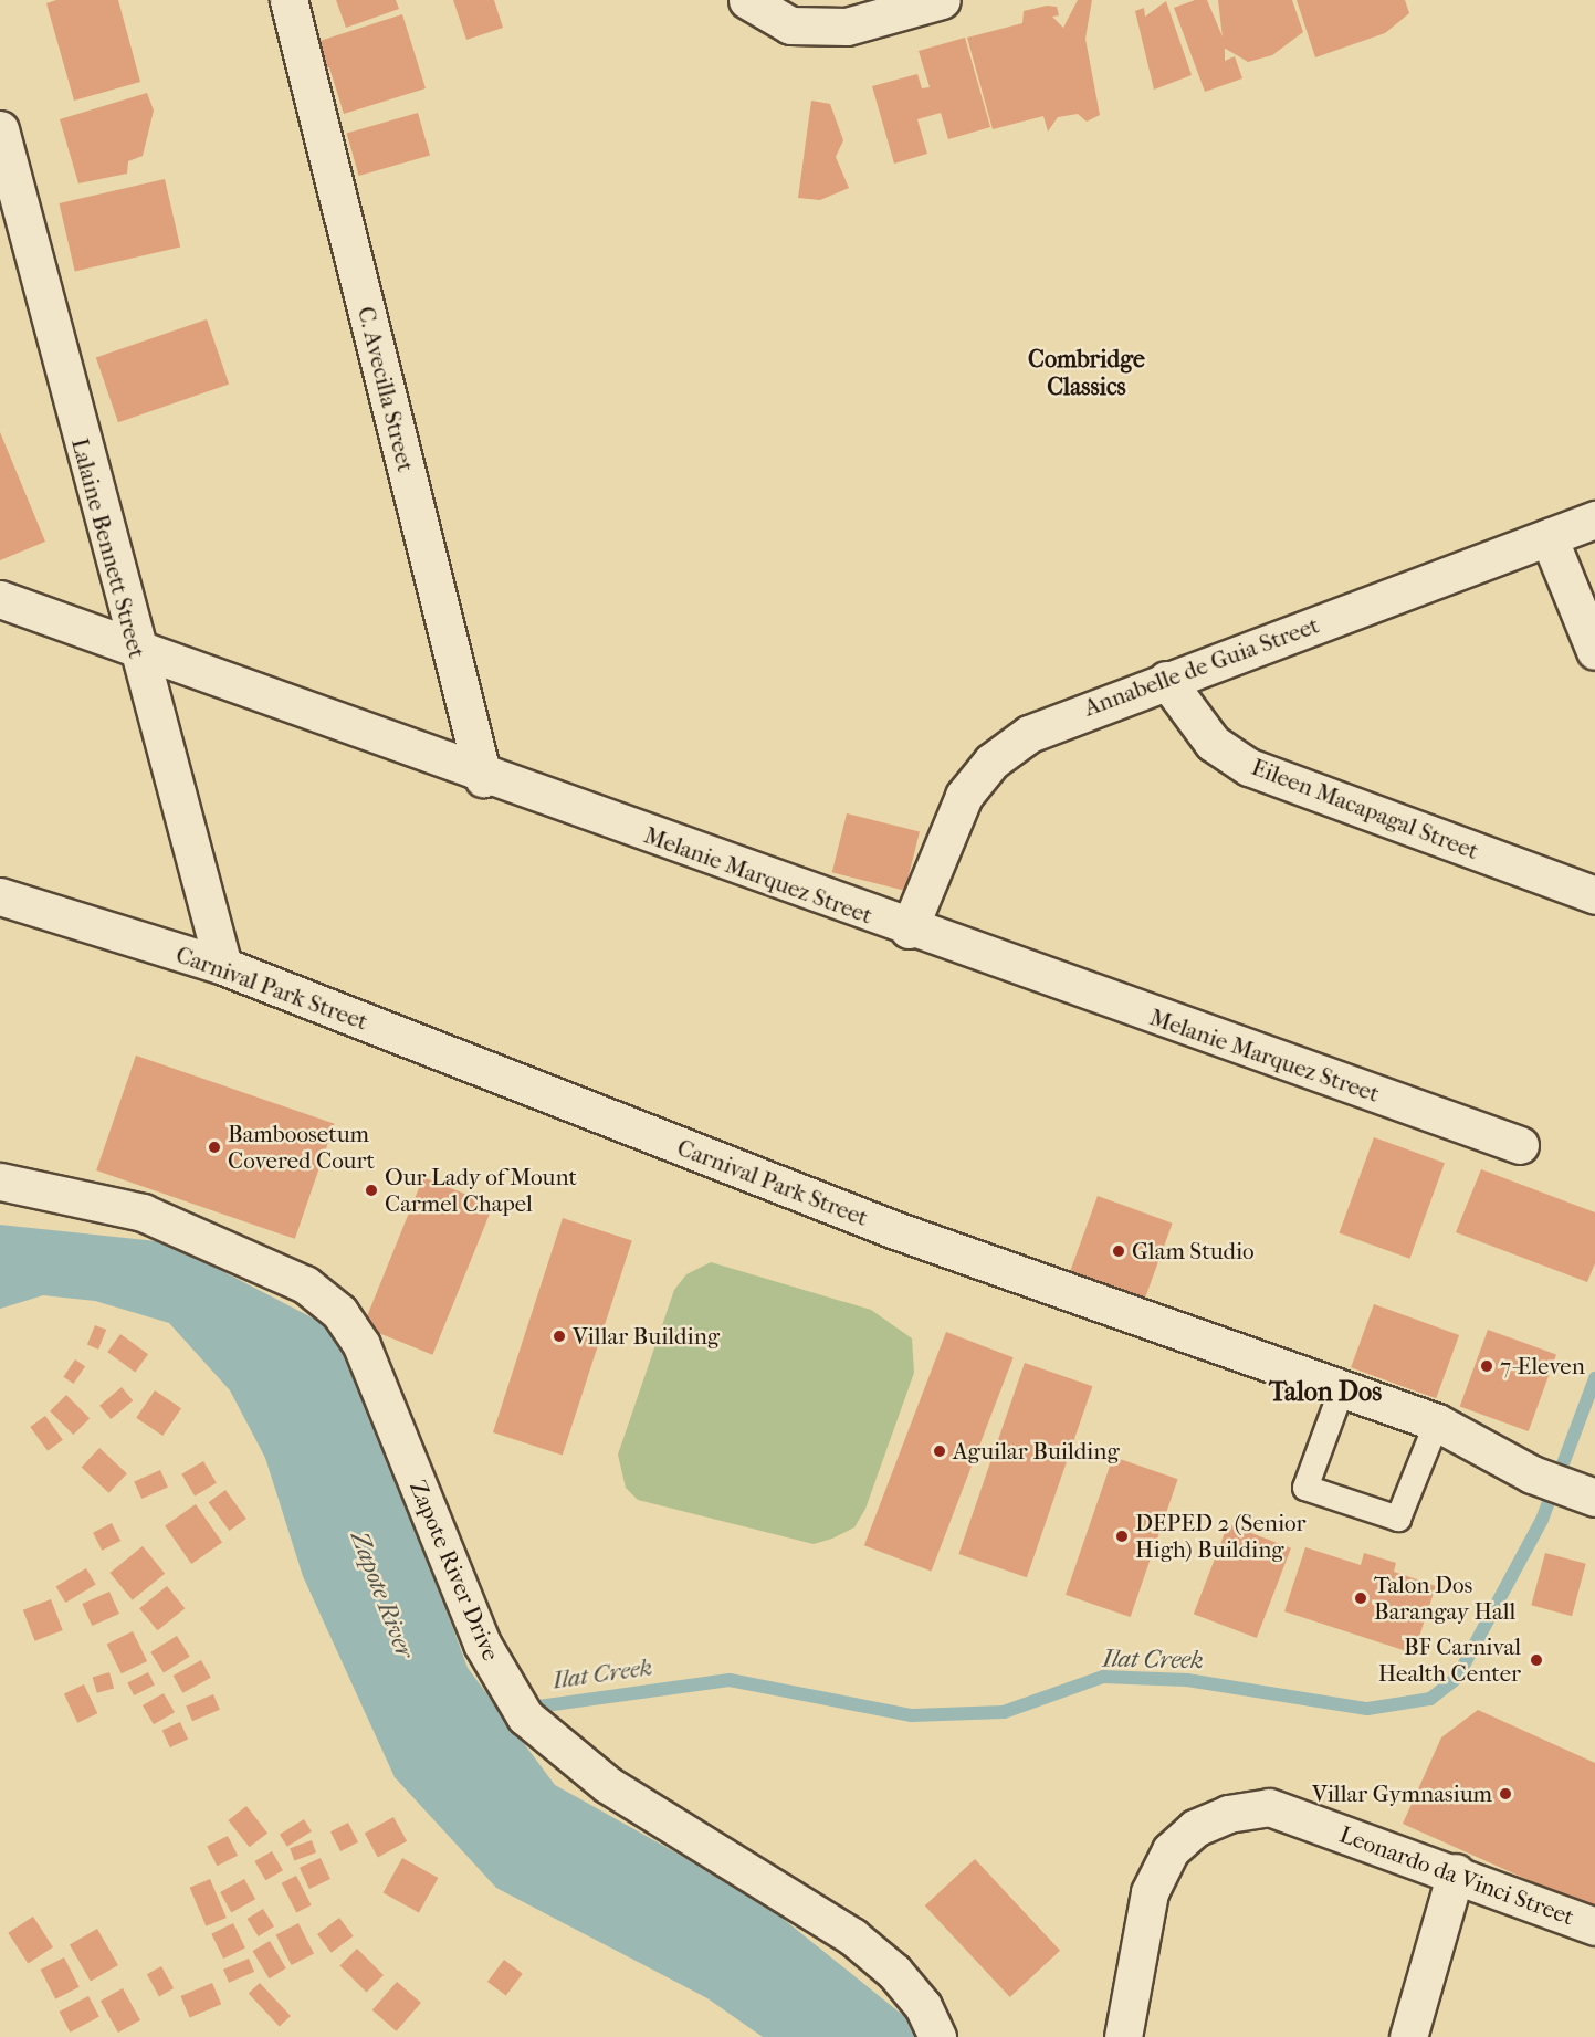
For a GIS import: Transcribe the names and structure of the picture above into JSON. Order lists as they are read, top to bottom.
{
  "streets": {
    "street": [
      "C. Avecilla Street",
      "Lalaine Bennett Street",
      "Annabelle de Guia Street",
      "Eileen Macapagal Street",
      "Melanie Marquez Street",
      "Carnival Park Street",
      "Zapote River Drive",
      "Leonardo da Vinci Street"
    ]
  },
  "crossings": [
    ["C. Avecilla Street", "Melanie Marquez Street"],
    ["Lalaine Bennett Street", "Melanie Marquez Street"],
    ["Lalaine Bennett Street", "Carnival Park Street"],
    ["Annabelle de Guia Street", "Eileen Macapagal Street"],
    ["Annabelle de Guia Street", "Melanie Marquez Street"]
  ],
  "districts": ["Combridge Classics", "Talon Dos"],
  "water": ["Zapote River", "Ilat Creek"],
  "places": [
    "Bamboosetum Covered Court",
    "Our Lady of Mount Carmel Chapel",
    "Glam Studio",
    "Villar Building",
    "7-Eleven",
    "Aguilar Building",
    "DEPED 2 (Senior High) Building",
    "Talon Dos Barangay Hall",
    "BF Carnival Health Center",
    "Villar Gymnasium"
  ]
}
